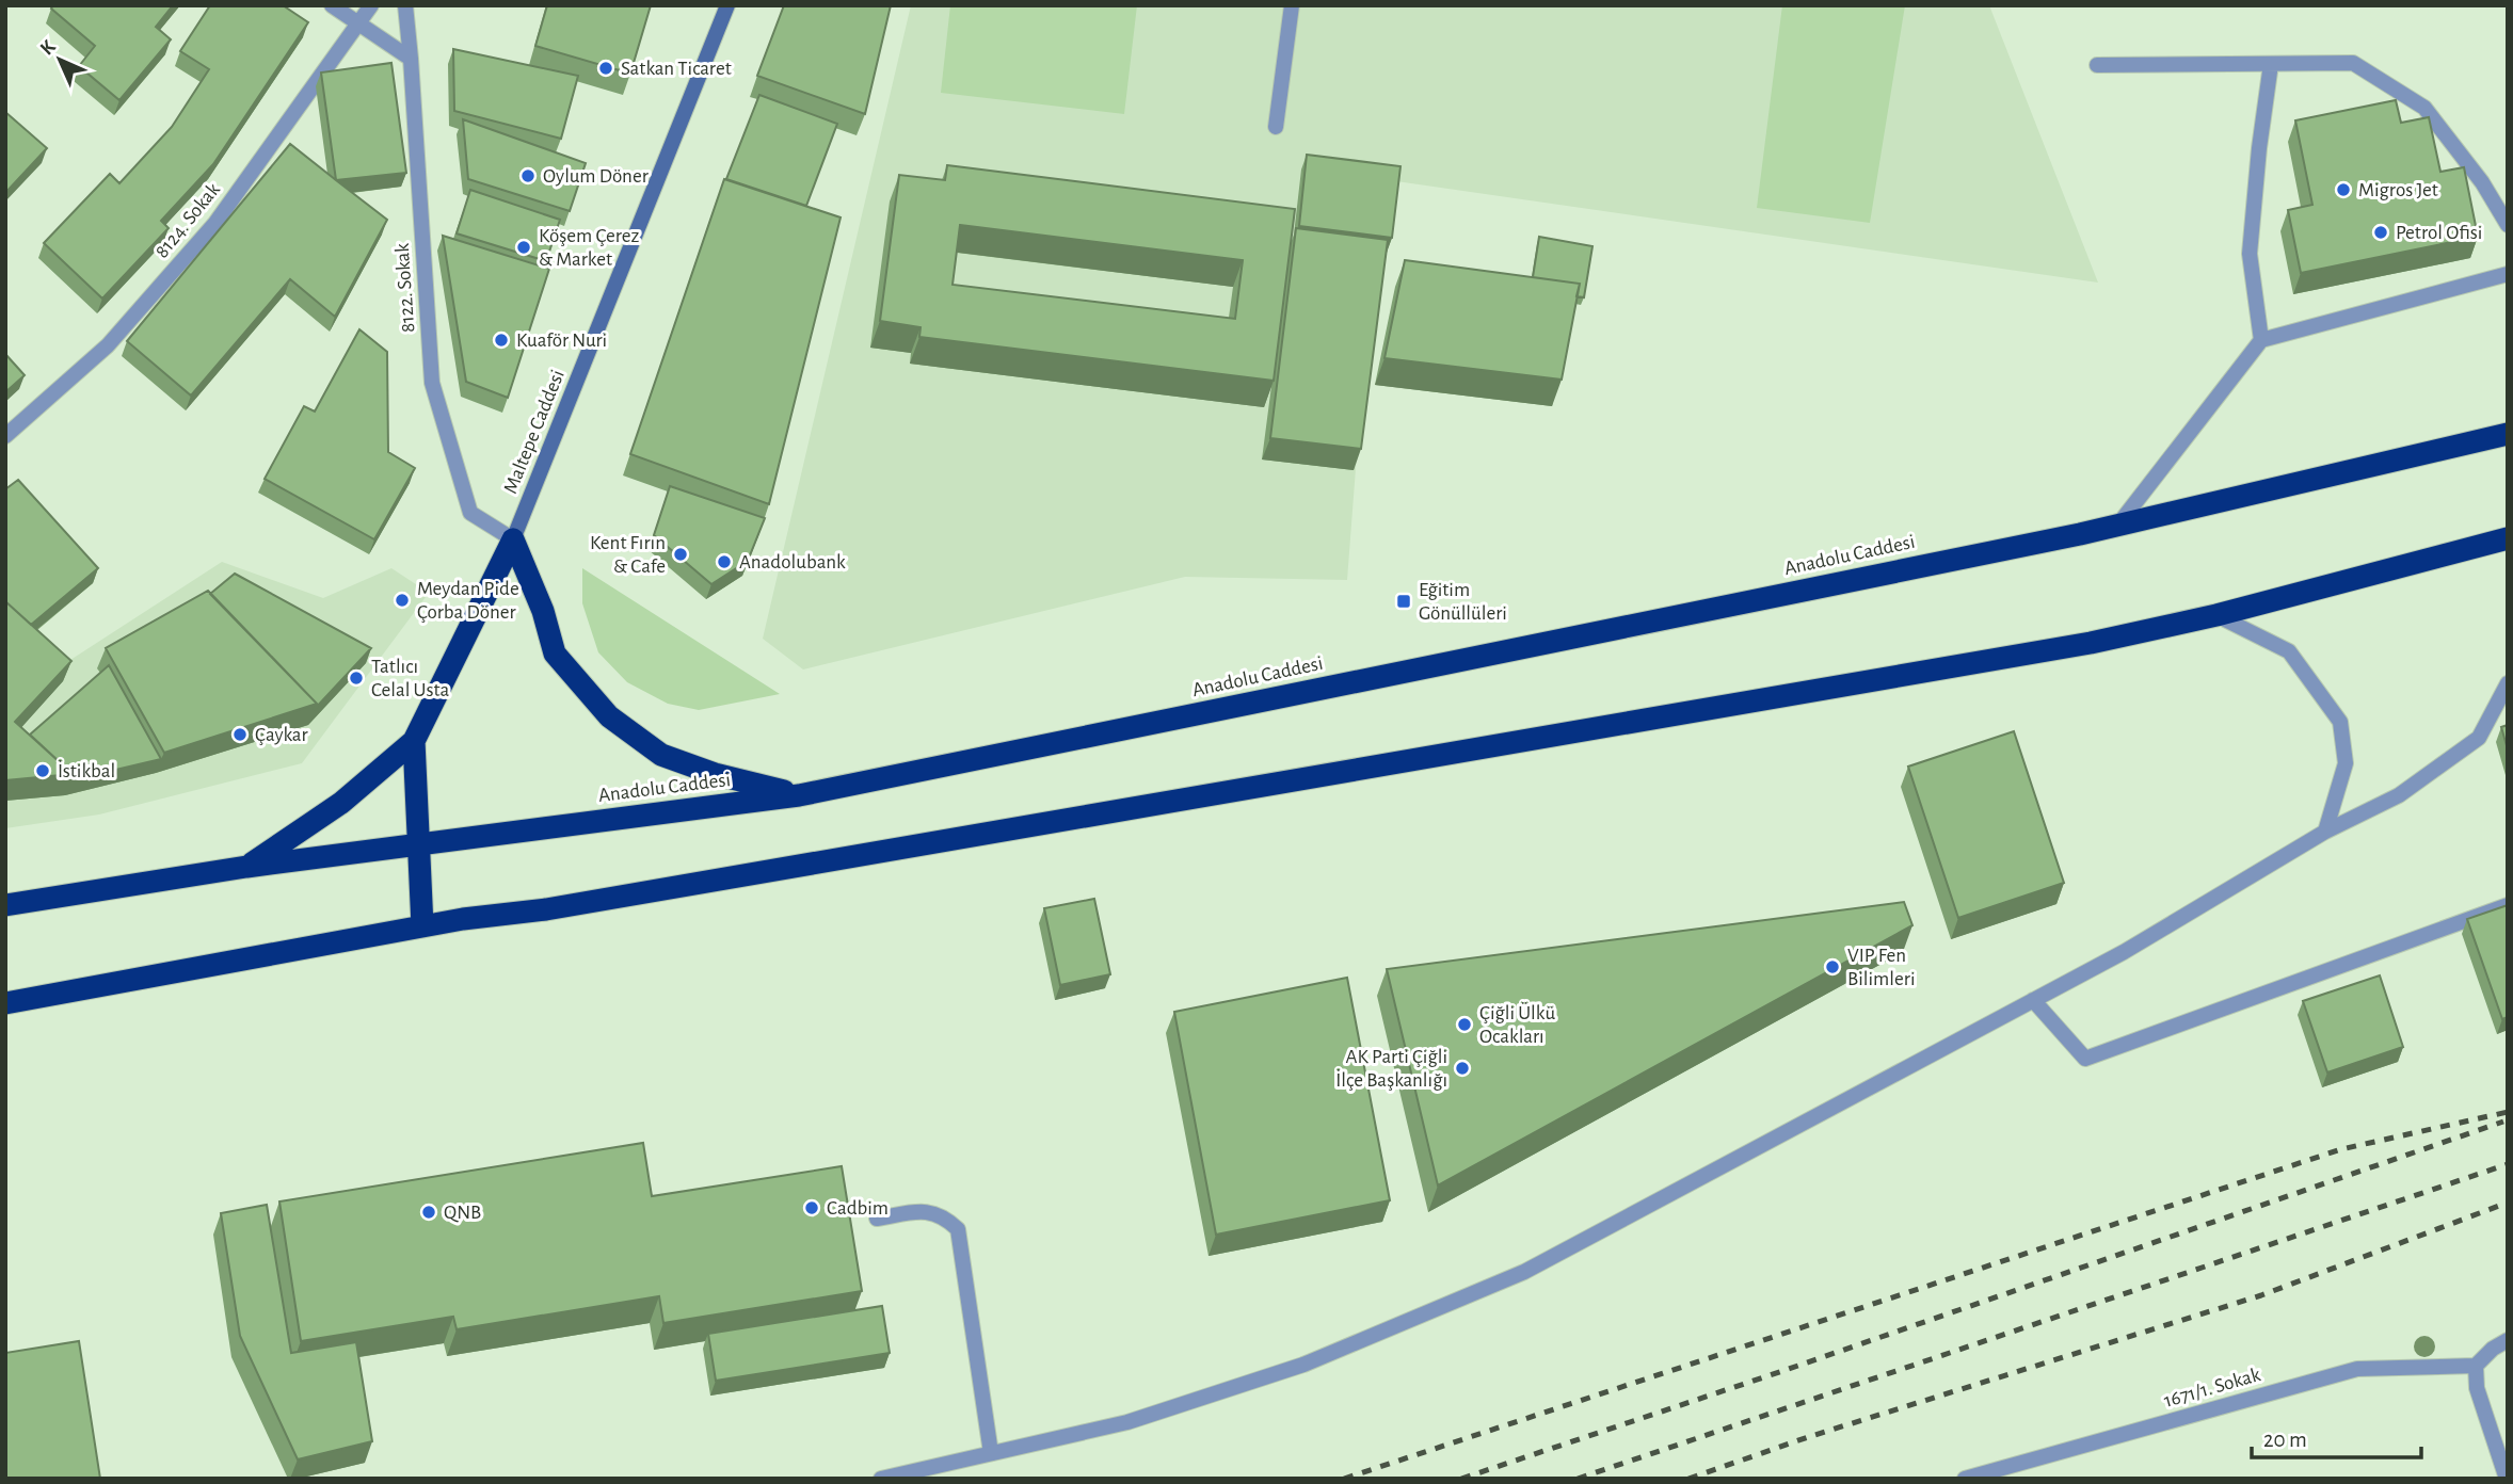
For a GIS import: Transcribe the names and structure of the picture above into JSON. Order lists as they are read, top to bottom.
{
  "streets": {
    "highway": ["Anadolu Caddesi"],
    "street": [
      "8124. Sokak",
      "8122. Sokak",
      "Maltepe Caddesi",
      "1671/1. Sokak"
    ]
  },
  "crossings": [
    ["8122. Sokak", "Maltepe Caddesi"]
  ],
  "places": {
    "other": [
      "Satkan Ticaret",
      "Oylum Döner",
      "Migros Jet",
      "Petrol Ofisi",
      "Köşem Çerez & Market",
      "Kuaför Nuri",
      "Kent Fırın & Cafe",
      "Anadolubank",
      "Meydan Pide Çorba Döner",
      "Tatlıcı Celal Usta",
      "Çaykar",
      "İstikbal",
      "VIP Fen Bilimleri",
      "Çiğli Ülkü Ocakları",
      "AK Parti Çiğli İlçe Başkanlığı",
      "Cadbim",
      "QNB"
    ],
    "transit": ["Eğitim Gönüllüleri"]
  },
  "scale_bar": "20 m",
  "north": "top left"
}
